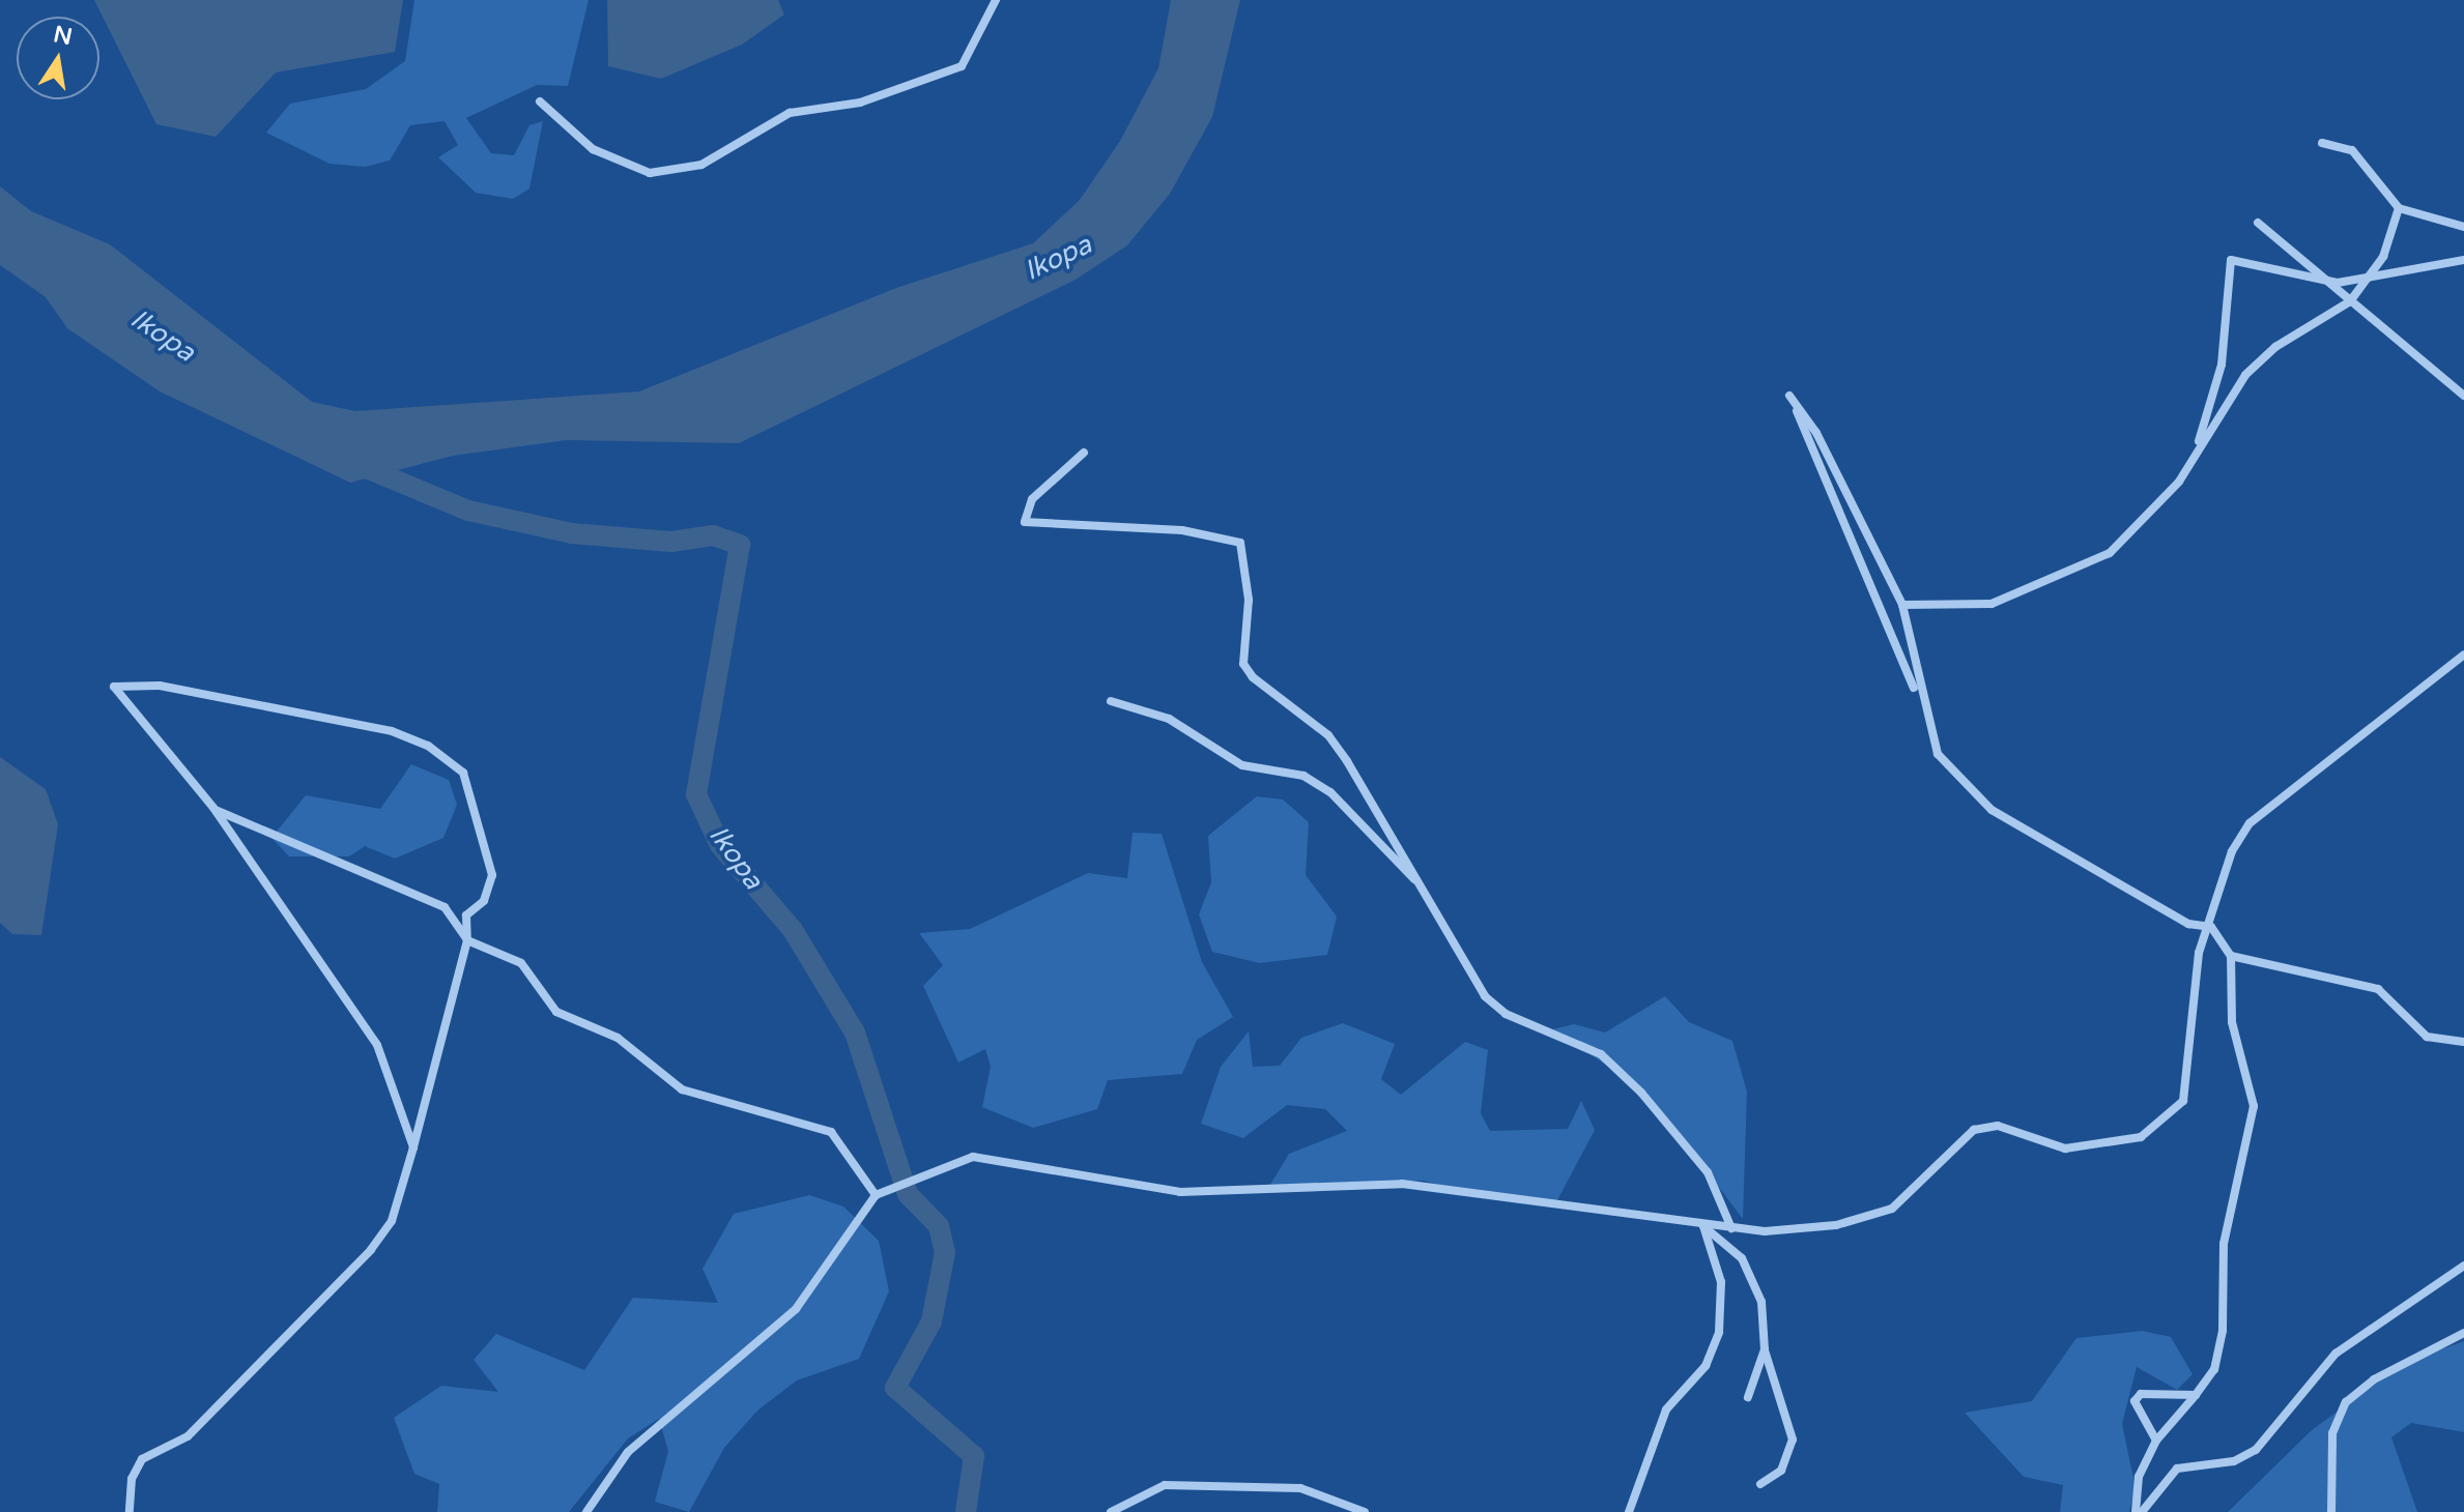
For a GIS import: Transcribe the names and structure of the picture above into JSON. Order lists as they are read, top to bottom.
{
  "water": ["Ikopa"],
  "north": "top"
}
